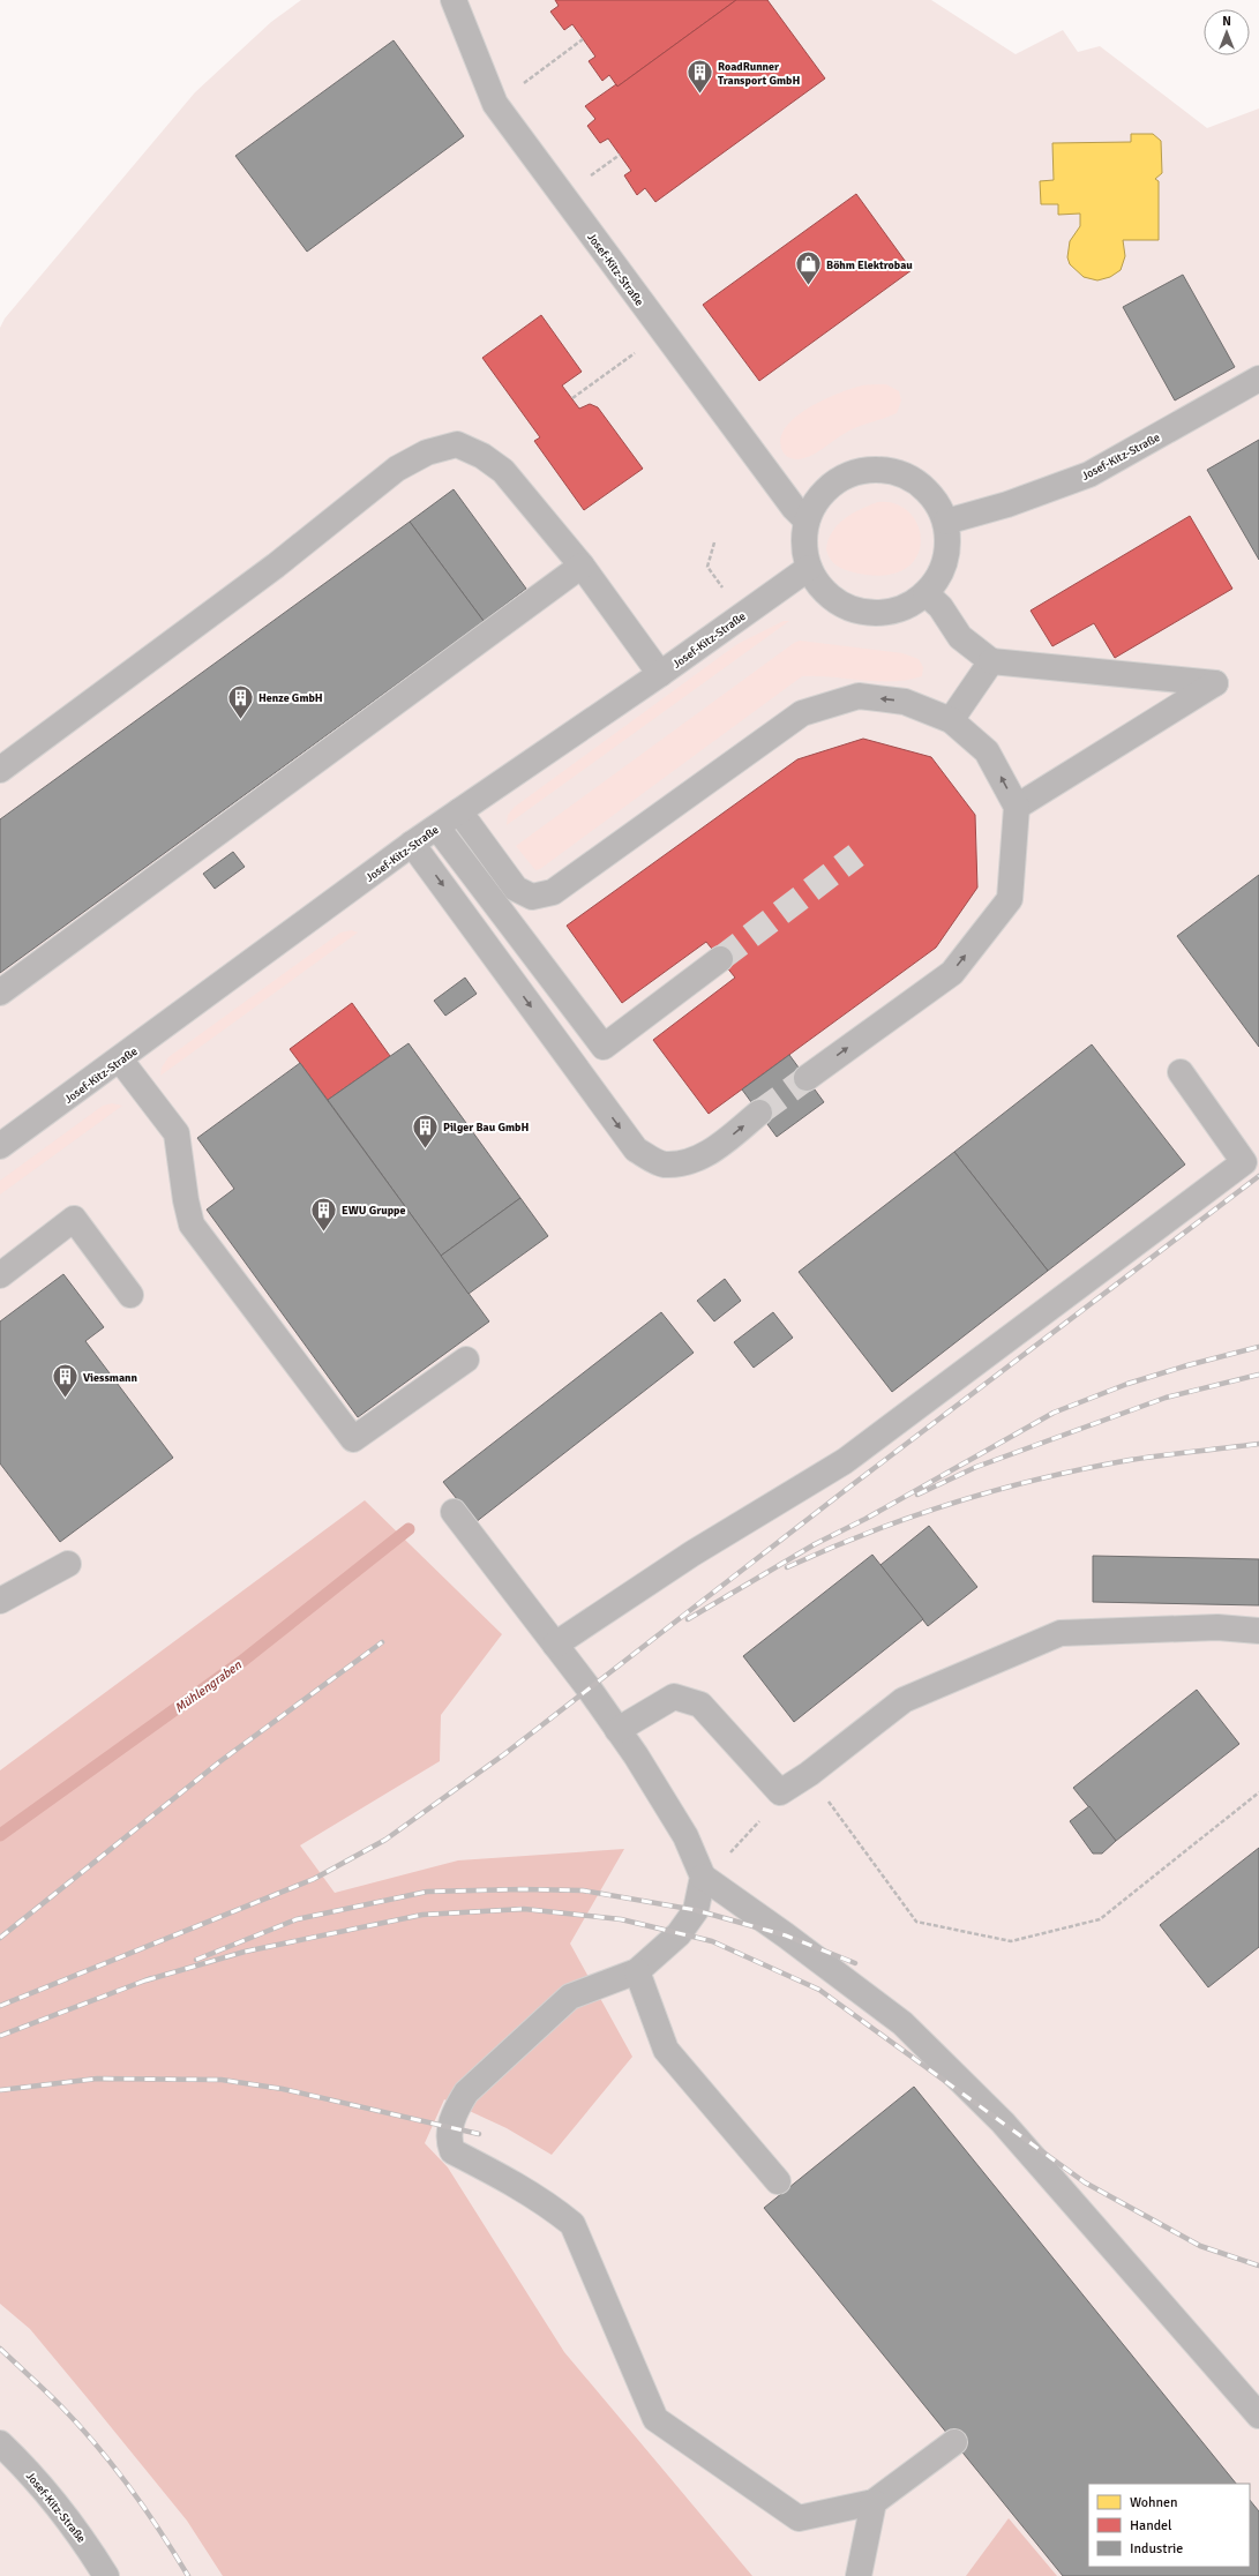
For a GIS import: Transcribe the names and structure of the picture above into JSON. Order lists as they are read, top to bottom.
{
  "streets": {
    "street": ["Josef-Kitz-Straße"]
  },
  "water": ["Mühlengraben"],
  "places": {
    "building": [
      "RoadRunner Transport GmbH",
      "Henze GmbH",
      "Pilger Bau GmbH",
      "EWU Gruppe",
      "Viessmann"
    ],
    "shop": ["Böhm Elektrobau"]
  },
  "legend": ["Wohnen", "Handel", "Industrie"],
  "north": "top"
}
